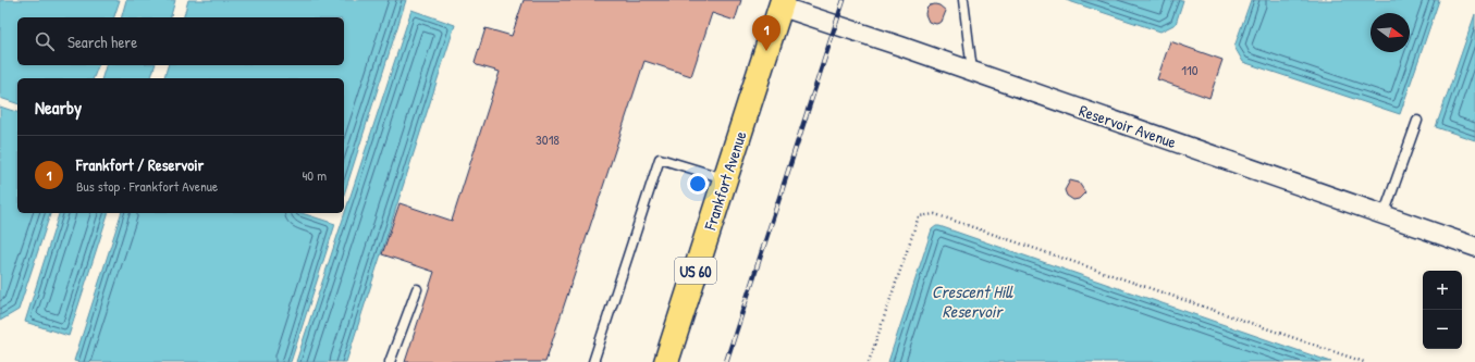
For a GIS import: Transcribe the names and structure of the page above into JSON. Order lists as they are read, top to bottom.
{
  "streets": {
    "main road": ["Frankfort Avenue", "US 60"],
    "street": ["Reservoir Avenue"]
  },
  "crossings": [
    ["Reservoir Avenue", "Frankfort Avenue"]
  ],
  "water": ["Crescent Hill Reservoir"],
  "house_numbers": ["110", "3018"],
  "north": "right",
  "page": {
    "pins": "1",
    "search": "Search here",
    "heading": "Nearby",
    "list": [
      {
        "mark": "1",
        "name": "Frankfort / Reservoir",
        "note": "Bus stop · Frankfort Avenue",
        "value": "40 m"
      }
    ],
    "map_buttons": ["+", "−"]
  }
}
